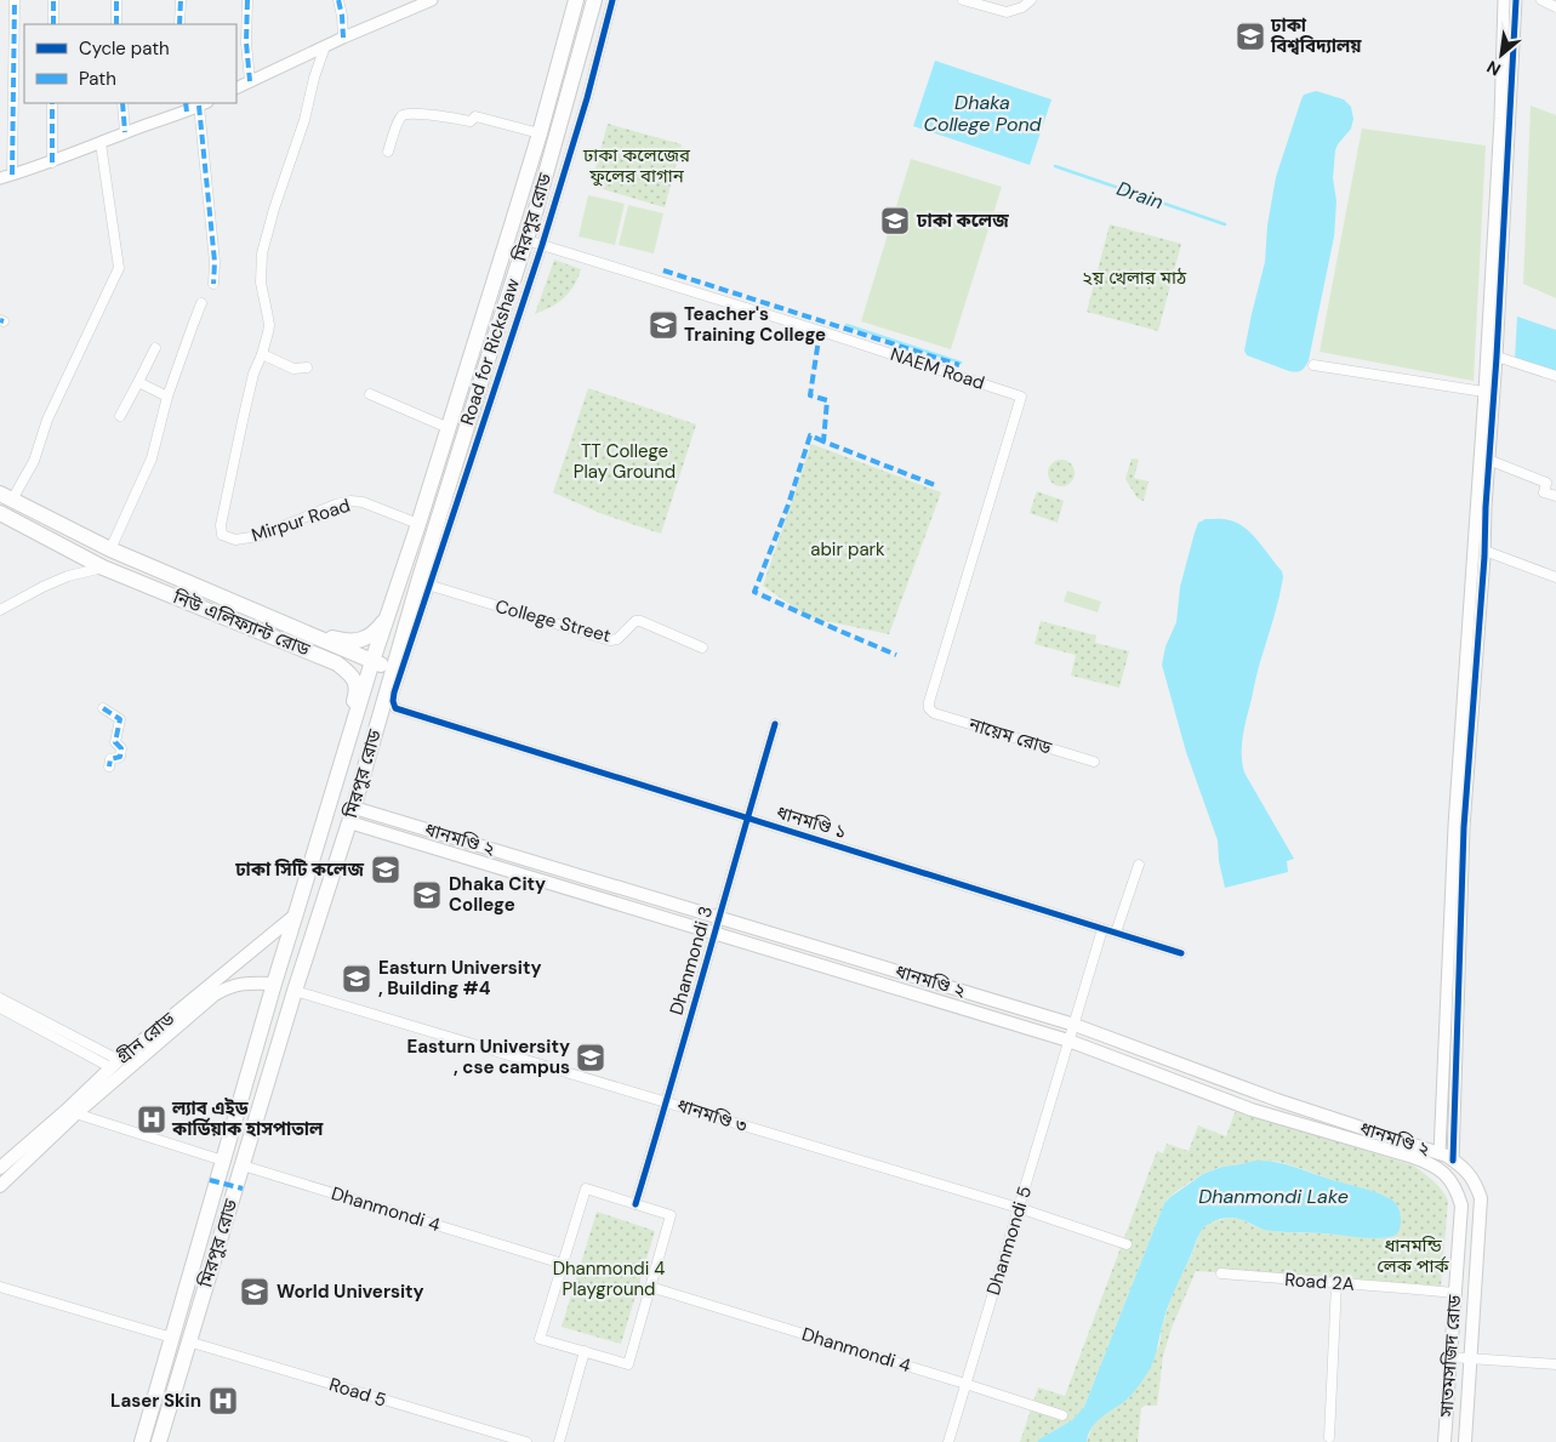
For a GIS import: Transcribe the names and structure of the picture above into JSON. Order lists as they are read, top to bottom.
{
  "streets": {
    "highway": ["মিরপুর রোড", "নিউ এলিফ্যান্ট রোড"],
    "main road": ["ধানমণ্ডি ২", "গ্রীন রোড", "সাতমসজিদ রোড"],
    "street": [
      "Road for Rickshaw",
      "NAEM Road",
      "Mirpur Road",
      "College Street",
      "নায়েম রোড",
      "ধানমণ্ডি ১",
      "Dhanmondi 3",
      "ধানমণ্ডি ৩",
      "Dhanmondi 4",
      "Dhanmondi 5",
      "Road 2A",
      "Road 5"
    ]
  },
  "crossings": [
    ["মিরপুর রোড", "Road for Rickshaw"],
    ["মিরপুর রোড", "Mirpur Road"],
    ["মিরপুর রোড", "College Street"],
    ["মিরপুর রোড", "নিউ এলিফ্যান্ট রোড"],
    ["মিরপুর রোড", "ধানমণ্ডি ২"],
    ["মিরপুর রোড", "গ্রীন রোড"],
    ["মিরপুর রোড", "ধানমণ্ডি ৩"],
    ["মিরপুর রোড", "Dhanmondi 4"],
    ["মিরপুর রোড", "Road 5"],
    ["Road for Rickshaw", "NAEM Road"],
    ["Road for Rickshaw", "College Street"],
    ["Road for Rickshaw", "ধানমণ্ডি ১"],
    ["NAEM Road", "নায়েম রোড"],
    ["ধানমণ্ডি ১", "Dhanmondi 3"],
    ["ধানমণ্ডি ২", "Dhanmondi 3"],
    ["ধানমণ্ডি ২", "Dhanmondi 5"],
    ["ধানমণ্ডি ২", "সাতমসজিদ রোড"],
    ["Dhanmondi 3", "ধানমণ্ডি ৩"],
    ["ধানমণ্ডি ৩", "Dhanmondi 5"],
    ["Dhanmondi 4", "Dhanmondi 5"],
    ["Road 2A", "সাতমসজিদ রোড"]
  ],
  "water": ["Dhaka College Pond", "Drain", "Dhanmondi Lake"],
  "parks": [
    "ঢাকা কলেজের ফুলের বাগান",
    "২য় খেলার মাঠ",
    "TT College Play Ground",
    "abir park",
    "ধানমন্ডি লেক পার্ক",
    "Dhanmondi 4 Playground"
  ],
  "places": {
    "school or university": [
      "ঢাকা বিশ্ববিদ্যালয়",
      "ঢাকা কলেজ",
      "Teacher's Training College",
      "ঢাকা সিটি কলেজ",
      "Dhaka City College",
      "Easturn University , Building #4",
      "Easturn University , cse campus",
      "World University"
    ],
    "hospital": ["ল্যাব এইড কার্ডিয়াক হাসপাতাল", "Laser Skin"]
  },
  "legend": ["Cycle path", "Path"],
  "north": "bottom left"
}
